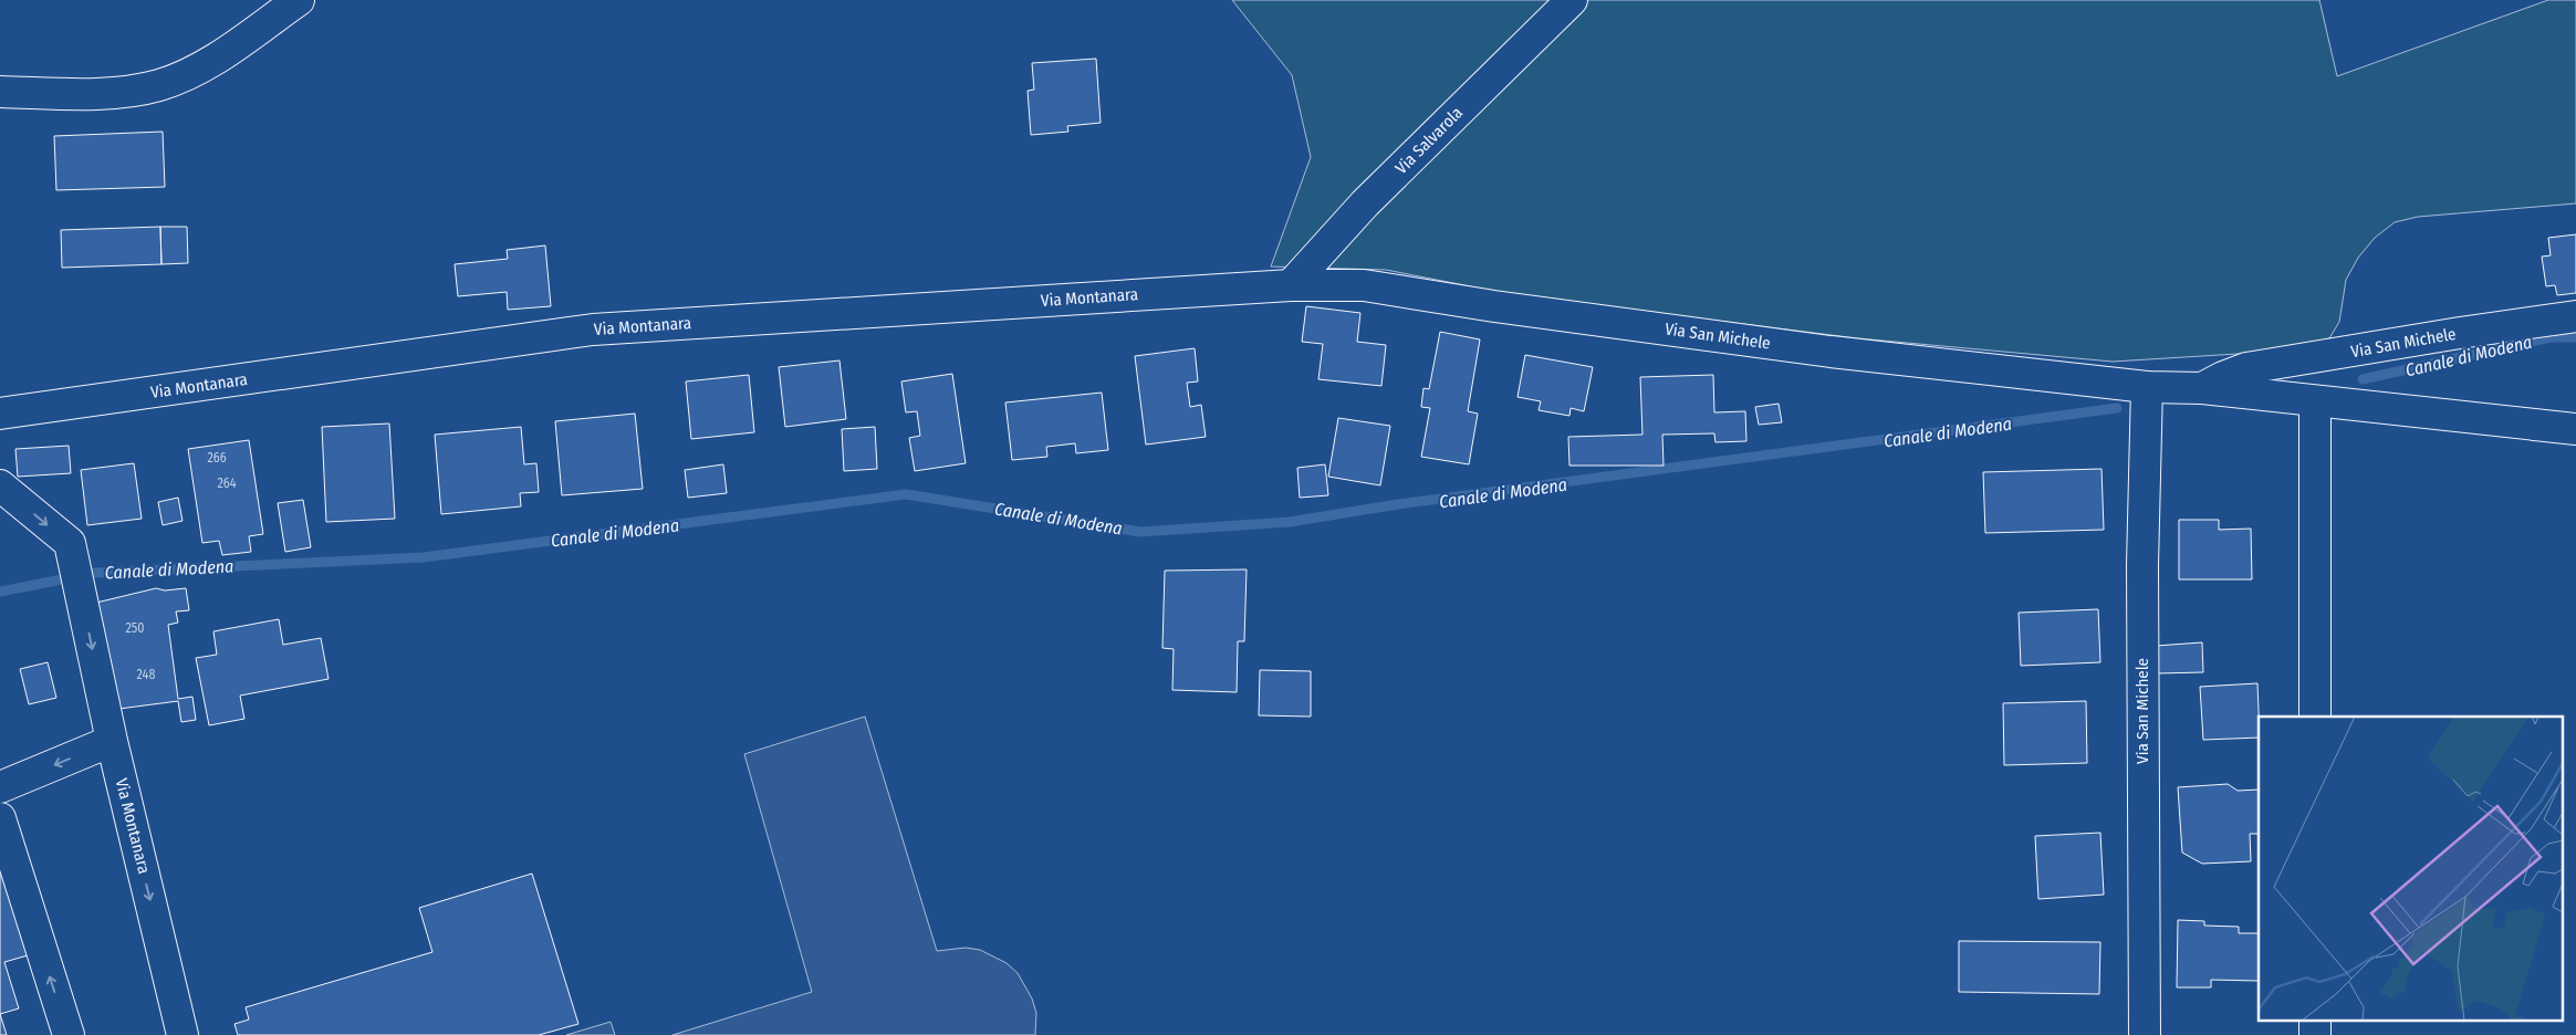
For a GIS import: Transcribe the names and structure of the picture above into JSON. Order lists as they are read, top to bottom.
{
  "streets": {
    "main road": ["Via Salvarola", "Via Montanara", "Via San Michele"]
  },
  "crossings": [
    ["Via Salvarola", "Via Montanara"],
    ["Via Salvarola", "Via San Michele"],
    ["Via Montanara", "Via San Michele"]
  ],
  "water": ["Canale di Modena"],
  "house_numbers": [
    "266",
    "264",
    "250",
    "248"
  ]
}
